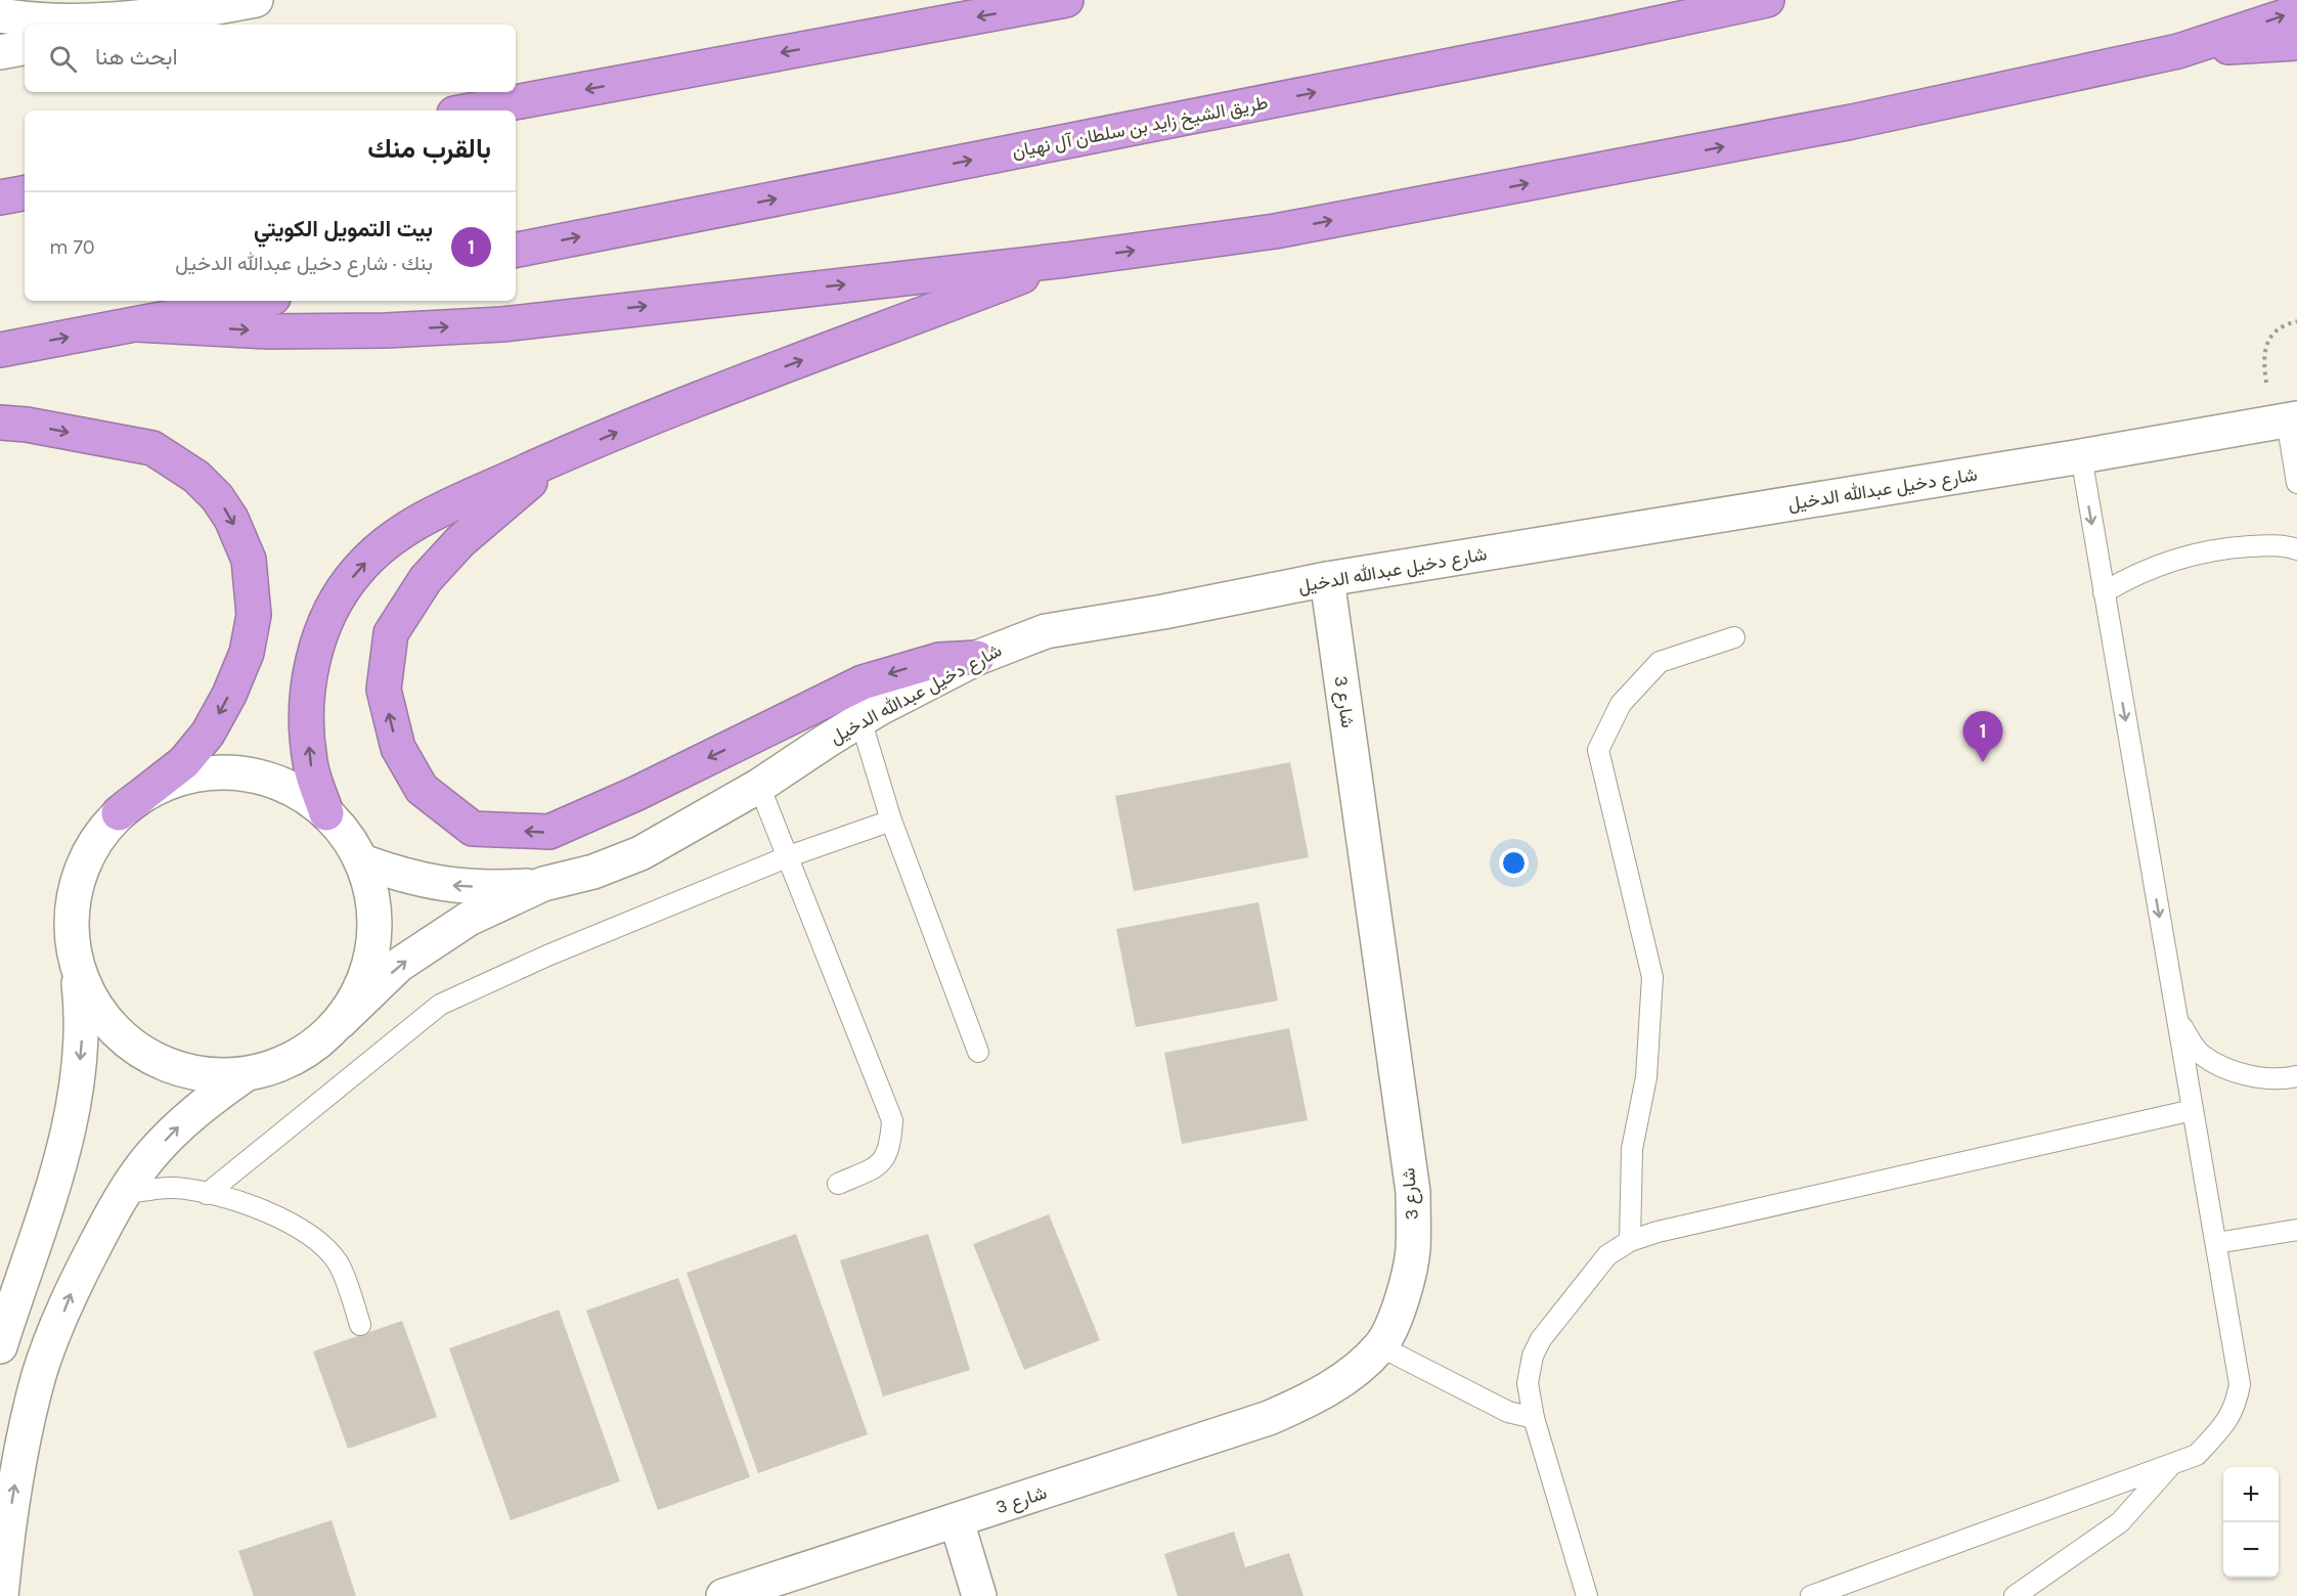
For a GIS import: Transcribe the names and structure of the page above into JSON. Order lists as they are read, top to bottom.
{
  "streets": {
    "highway": ["طريق الشيخ زايد بن سلطان آل نهيان"],
    "street": ["شارع دخيل عبدالله الدخيل", "شارع 3"]
  },
  "crossings": [
    ["شارع دخيل عبدالله الدخيل", "شارع 3"]
  ],
  "page": {
    "search": "ابحث هنا",
    "heading": "بالقرب منك",
    "list": [
      {
        "mark": "1",
        "name": "بيت التمويل الكويتي",
        "note": "بنك · شارع دخيل عبدالله الدخيل",
        "value": "70 m"
      }
    ],
    "pins": "1",
    "map_buttons": ["+", "−"]
  }
}
